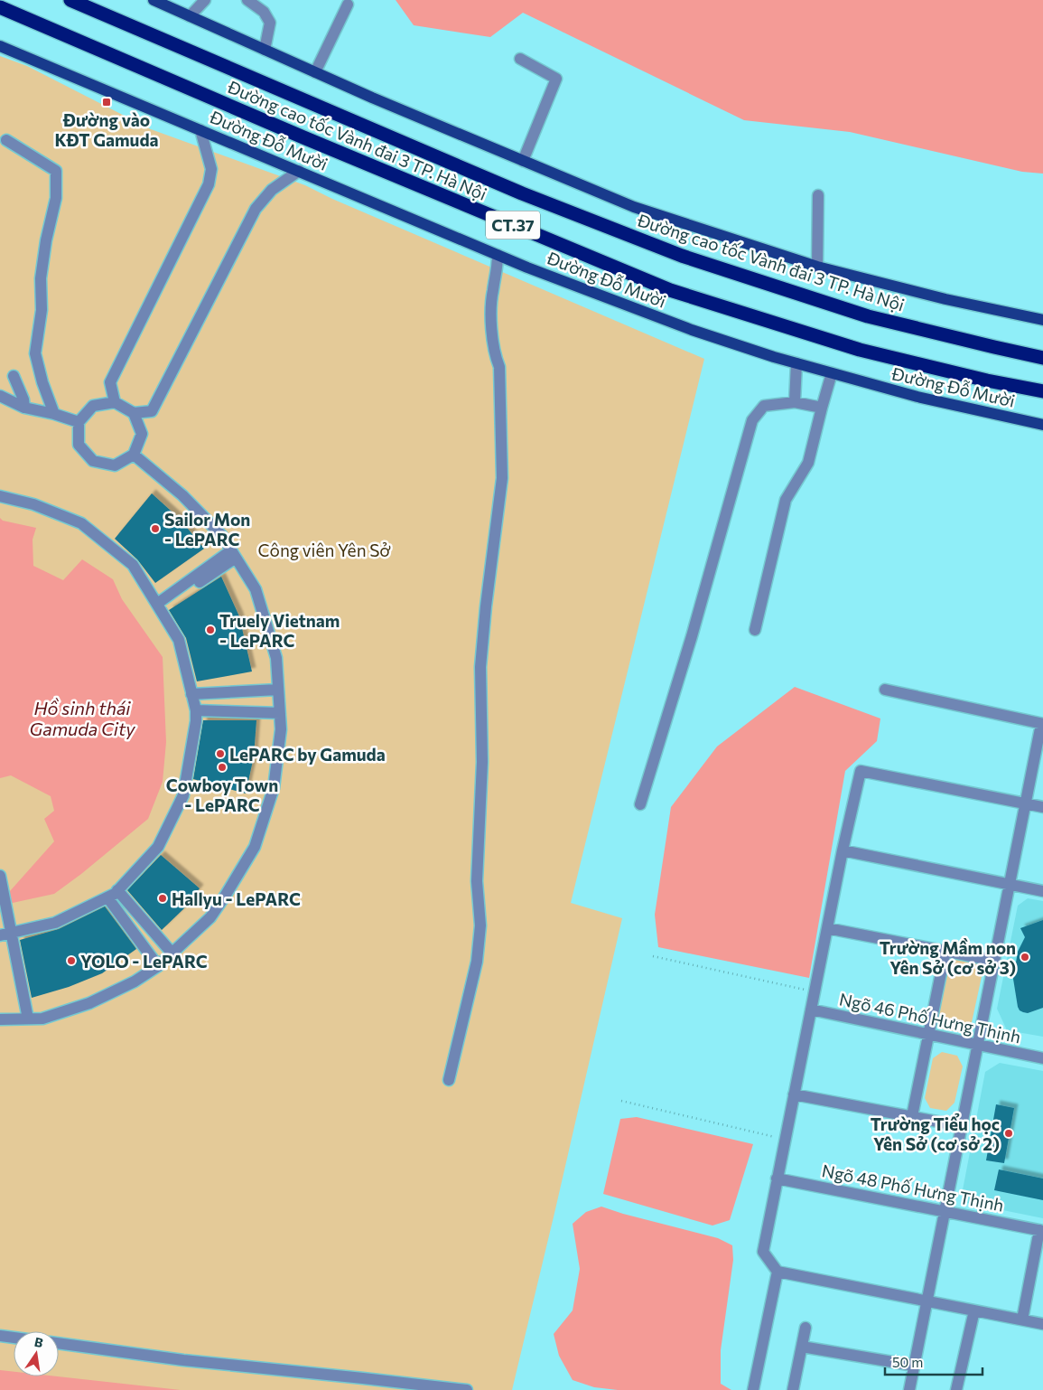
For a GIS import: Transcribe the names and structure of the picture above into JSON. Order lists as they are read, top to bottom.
{
  "streets": {
    "highway": ["Đường cao tốc Vành đai 3 TP. Hà Nội", "CT.37"],
    "main road": ["Đường Đỗ Mười"],
    "street": ["Ngõ 46 Phố Hưng Thịnh", "Ngõ 48 Phố Hưng Thịnh"]
  },
  "water": ["Hồ sinh thái Gamuda City"],
  "parks": ["Công viên Yên Sở"],
  "places": {
    "transit": ["Đường vào KĐT Gamuda"],
    "other": [
      "Sailor Mon - LePARC",
      "Truely Vietnam - LePARC",
      "LePARC by Gamuda",
      "Cowboy Town - LePARC",
      "Hallyu - LePARC",
      "Trường Mầm non Yên Sở (cơ sở 3)",
      "YOLO - LePARC",
      "Trường Tiểu học Yên Sở (cơ sở 2)"
    ]
  },
  "scale_bar": "50 m",
  "north": "top"
}
